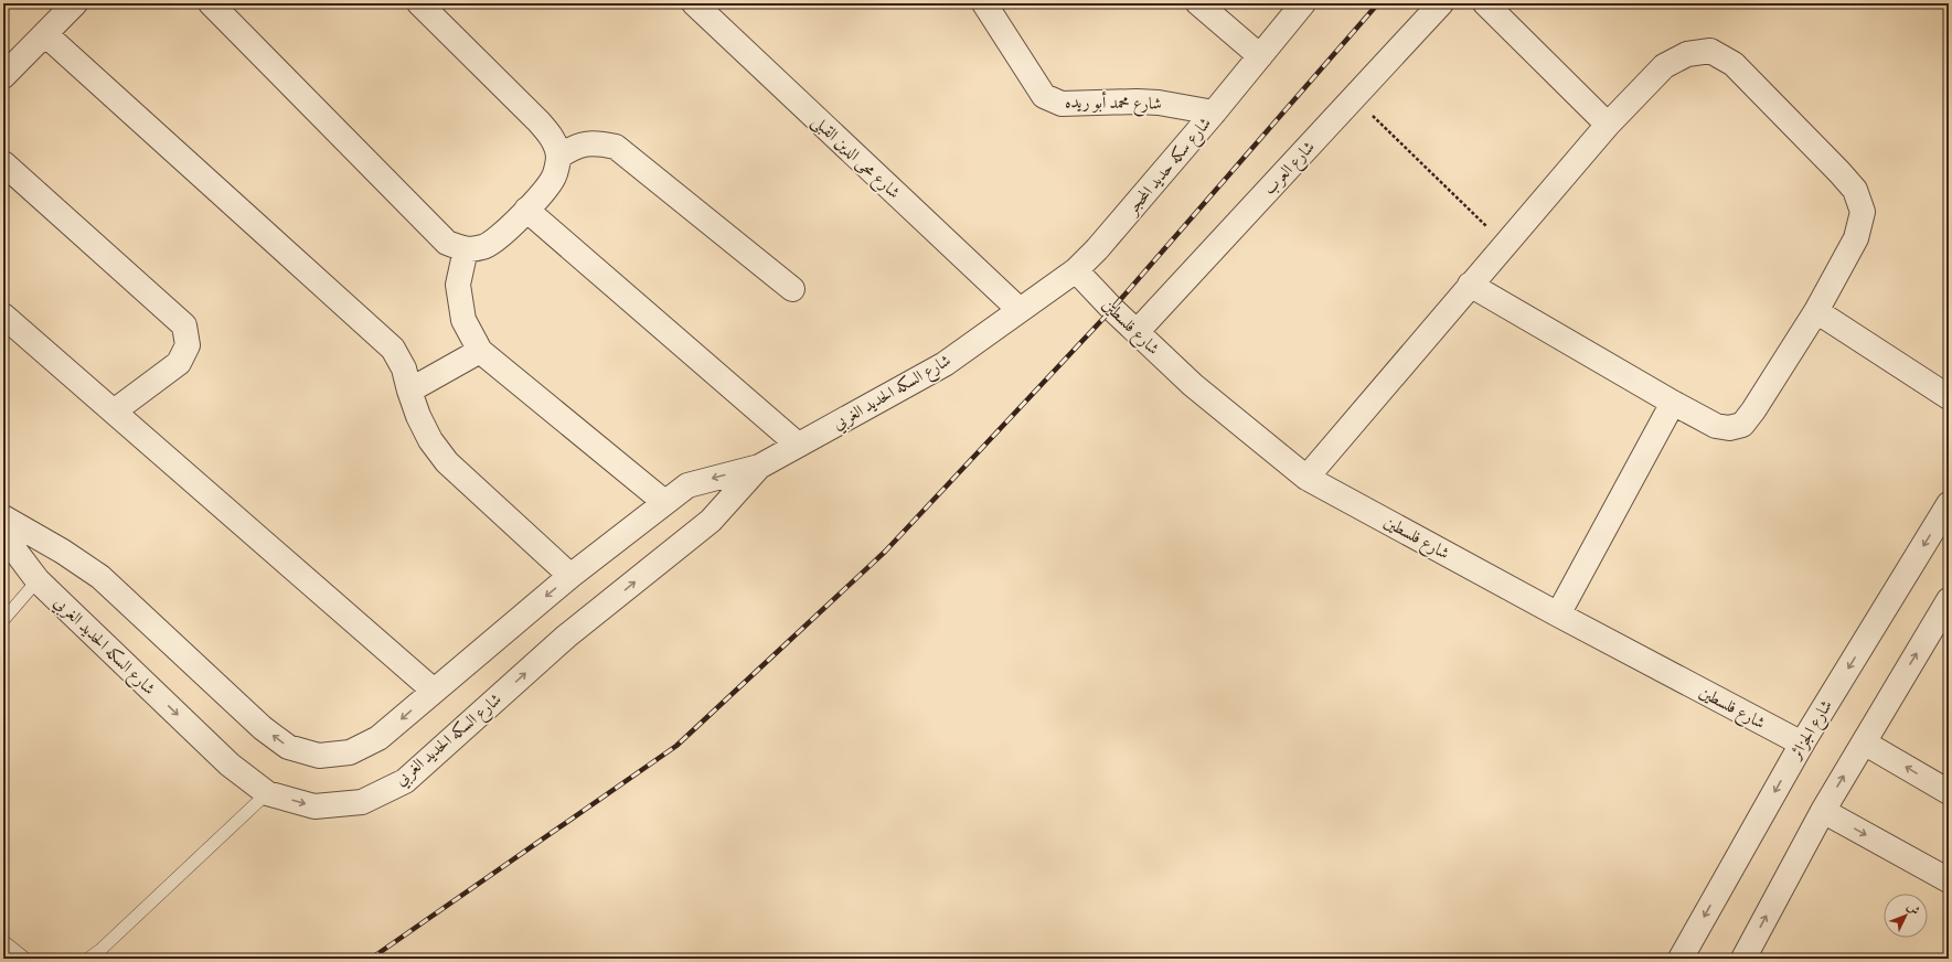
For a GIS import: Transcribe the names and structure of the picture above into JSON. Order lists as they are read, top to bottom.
{
  "streets": {
    "street": [
      "شارع محمد أبو ريده",
      "شارع محى الدين القبلى",
      "شارع سكه حديد المحجر",
      "شارع العرب",
      "شارع فلسطين",
      "شارع السكه الحديد الغربي",
      "شارع الجزائر"
    ]
  },
  "crossings": [
    ["شارع محمد أبو ريده", "شارع سكه حديد المحجر"],
    ["شارع محى الدين القبلى", "شارع سكه حديد المحجر"],
    ["شارع محى الدين القبلى", "شارع السكه الحديد الغربي"],
    ["شارع سكه حديد المحجر", "شارع فلسطين"],
    ["شارع سكه حديد المحجر", "شارع السكه الحديد الغربي"],
    ["شارع العرب", "شارع فلسطين"],
    ["شارع فلسطين", "شارع الجزائر"]
  ],
  "north": "top right"
}
